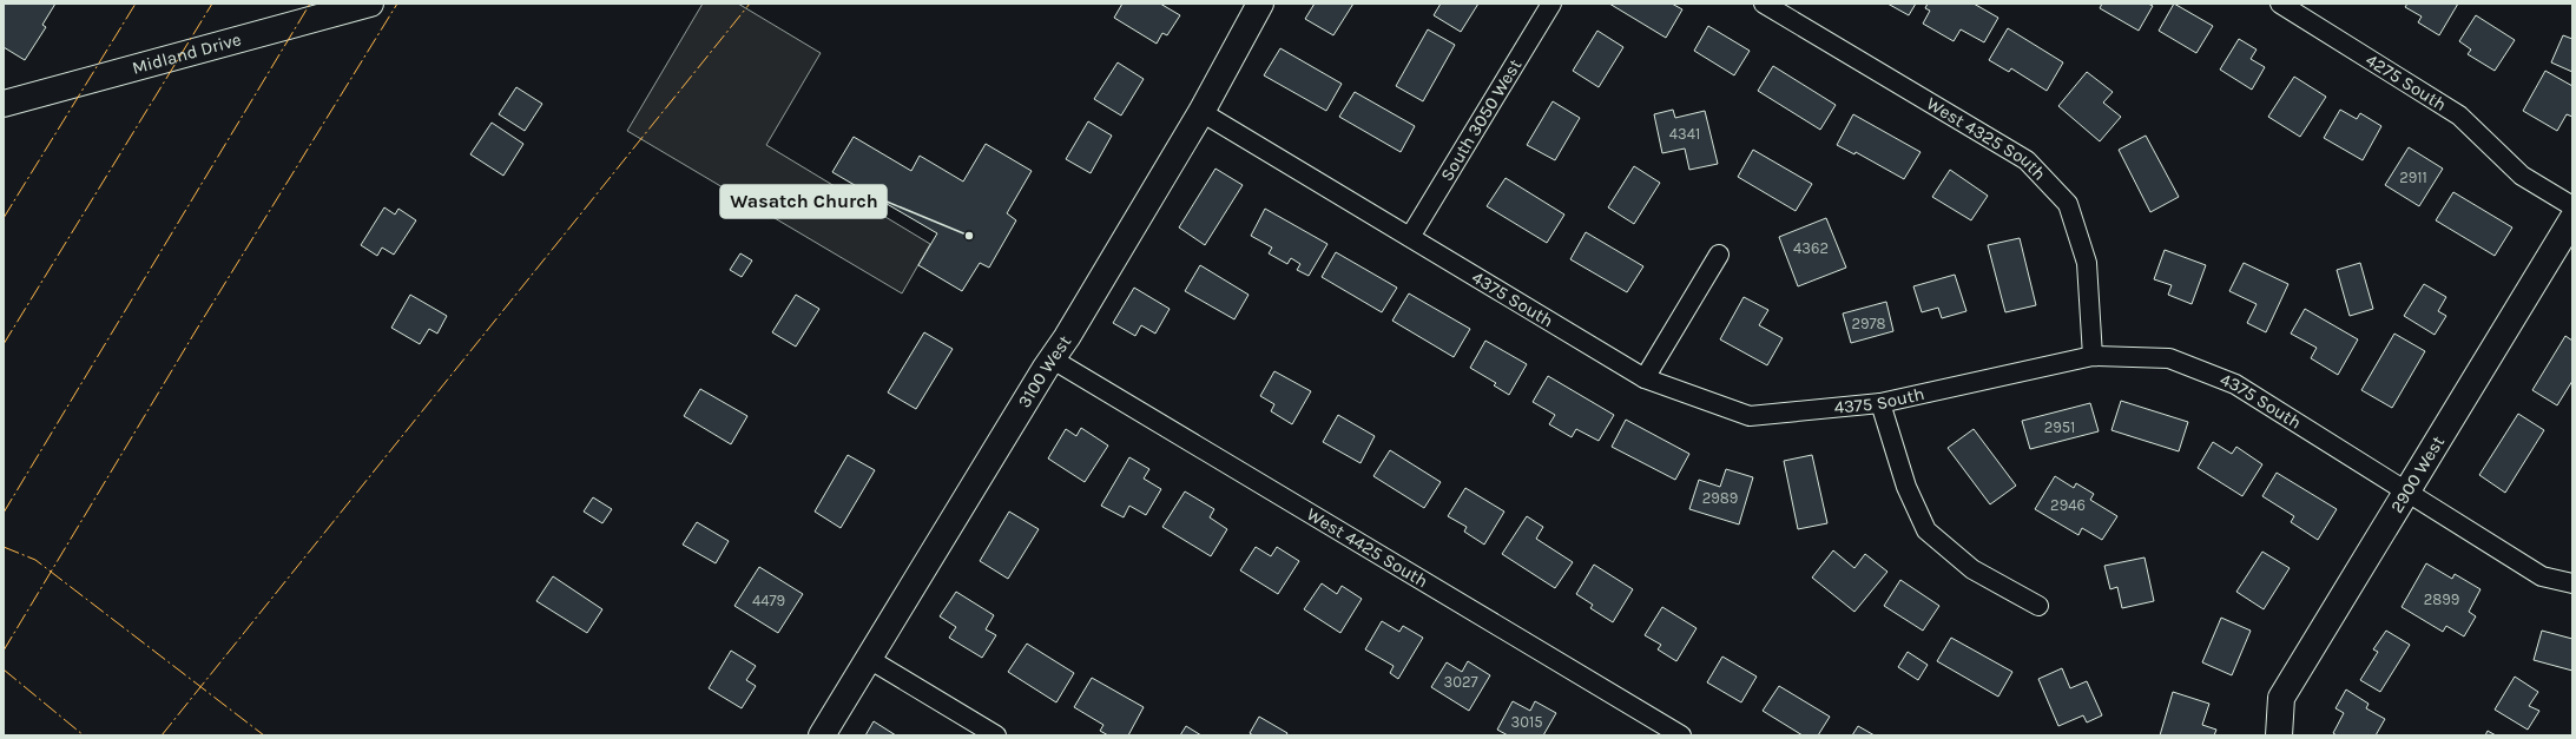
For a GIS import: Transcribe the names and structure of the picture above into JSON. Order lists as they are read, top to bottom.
{
  "streets": {
    "street": [
      "Midland Drive",
      "4275 South",
      "South 3050 West",
      "West 4325 South",
      "4375 South",
      "3100 West",
      "2900 West",
      "West 4425 South"
    ]
  },
  "crossings": [
    ["South 3050 West", "4375 South"],
    ["West 4325 South", "4375 South"],
    ["4375 South", "3100 West"],
    ["4375 South", "2900 West"],
    ["3100 West", "West 4425 South"]
  ],
  "places": ["Wasatch Church"],
  "house_numbers": [
    "4341",
    "2911",
    "4362",
    "2978",
    "2951",
    "2989",
    "2946",
    "2899",
    "4479",
    "3027",
    "3015"
  ]
}
